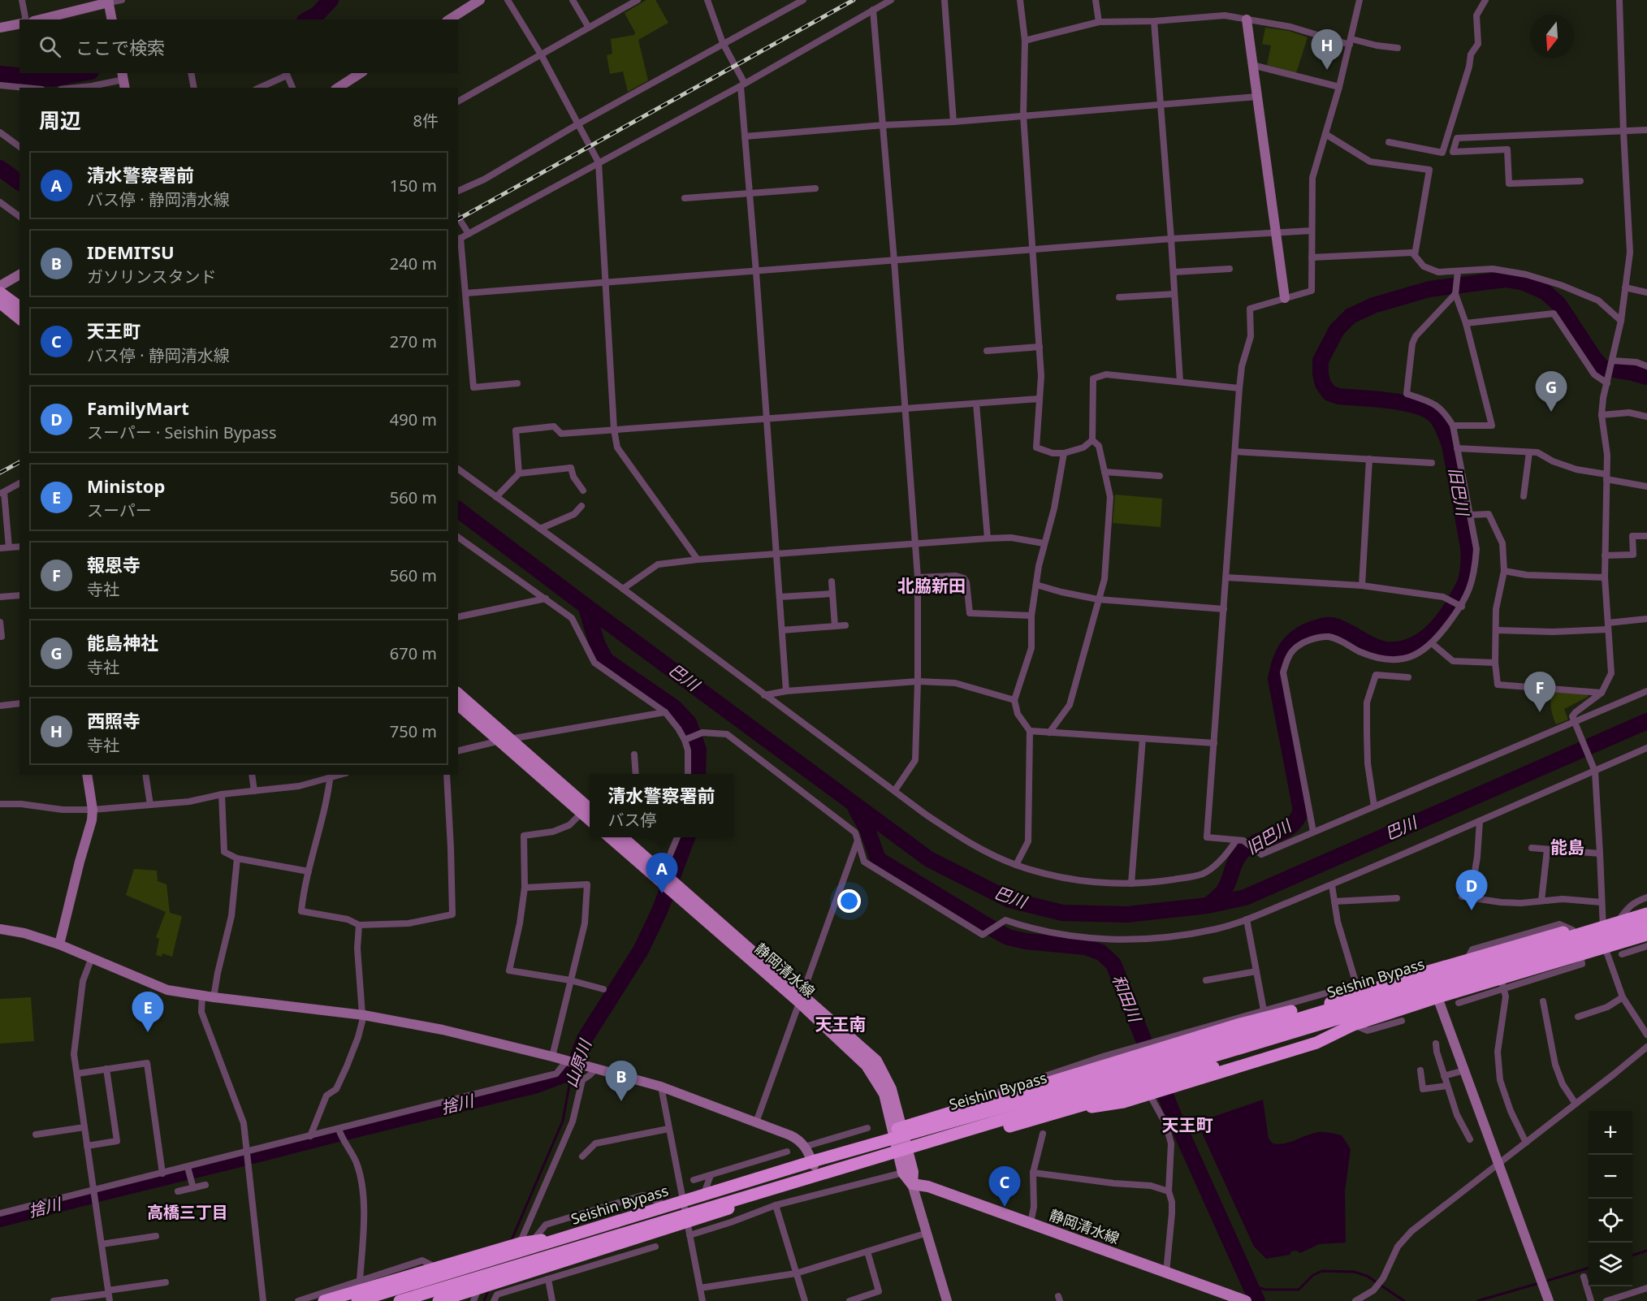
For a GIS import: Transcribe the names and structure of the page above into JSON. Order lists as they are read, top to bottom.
{
  "streets": {
    "highway": ["Seishin Bypass"],
    "main road": ["静岡清水線"]
  },
  "districts": [
    "北脇新田",
    "能島",
    "天王南",
    "天王町",
    "高橋三丁目"
  ],
  "water": [
    "旧巴川",
    "巴川",
    "和田川",
    "山原川",
    "捨川"
  ],
  "north": "bottom",
  "page": {
    "search": "ここで検索",
    "pins": [
      "H",
      "G",
      "F",
      "A",
      "D",
      "E",
      "B",
      "C"
    ],
    "heading": ["周辺", "8件"],
    "list": [
      {
        "mark": "A",
        "name": "清水警察署前",
        "note": "バス停 · 静岡清水線",
        "value": "150 m"
      },
      {
        "mark": "B",
        "name": "IDEMITSU",
        "note": "ガソリンスタンド",
        "value": "240 m"
      },
      {
        "mark": "C",
        "name": "天王町",
        "note": "バス停 · 静岡清水線",
        "value": "270 m"
      },
      {
        "mark": "D",
        "name": "FamilyMart",
        "note": "スーパー · Seishin Bypass",
        "value": "490 m"
      },
      {
        "mark": "E",
        "name": "Ministop",
        "note": "スーパー",
        "value": "560 m"
      },
      {
        "mark": "F",
        "name": "報恩寺",
        "note": "寺社",
        "value": "560 m"
      },
      {
        "mark": "G",
        "name": "能島神社",
        "note": "寺社",
        "value": "670 m"
      },
      {
        "mark": "H",
        "name": "西照寺",
        "note": "寺社",
        "value": "750 m"
      }
    ],
    "popup": ["清水警察署前", "バス停"],
    "map_buttons": ["+", "−"]
  }
}
